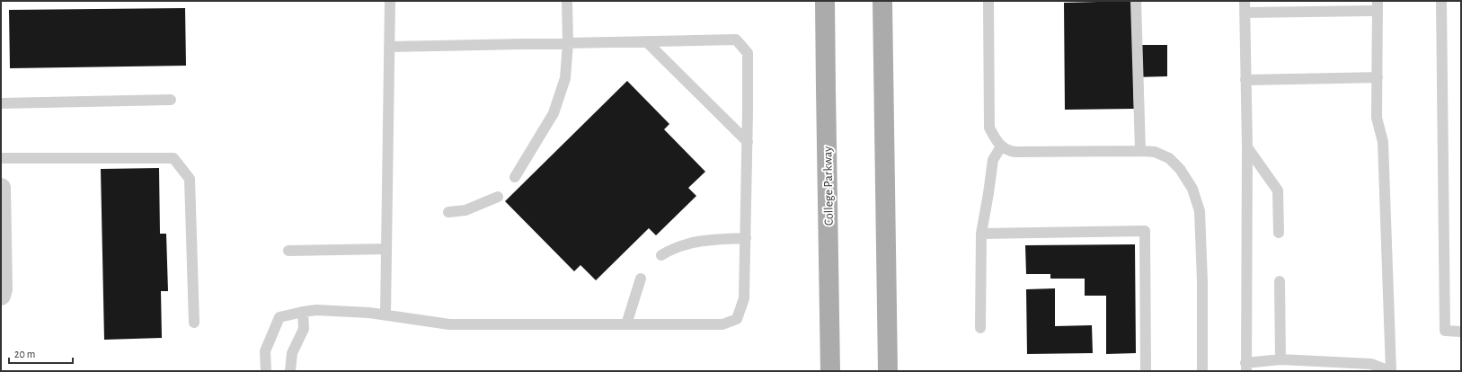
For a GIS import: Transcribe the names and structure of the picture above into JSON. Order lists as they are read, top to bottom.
{
  "streets": {
    "main road": ["College Parkway"]
  },
  "scale_bar": "20 m"
}
